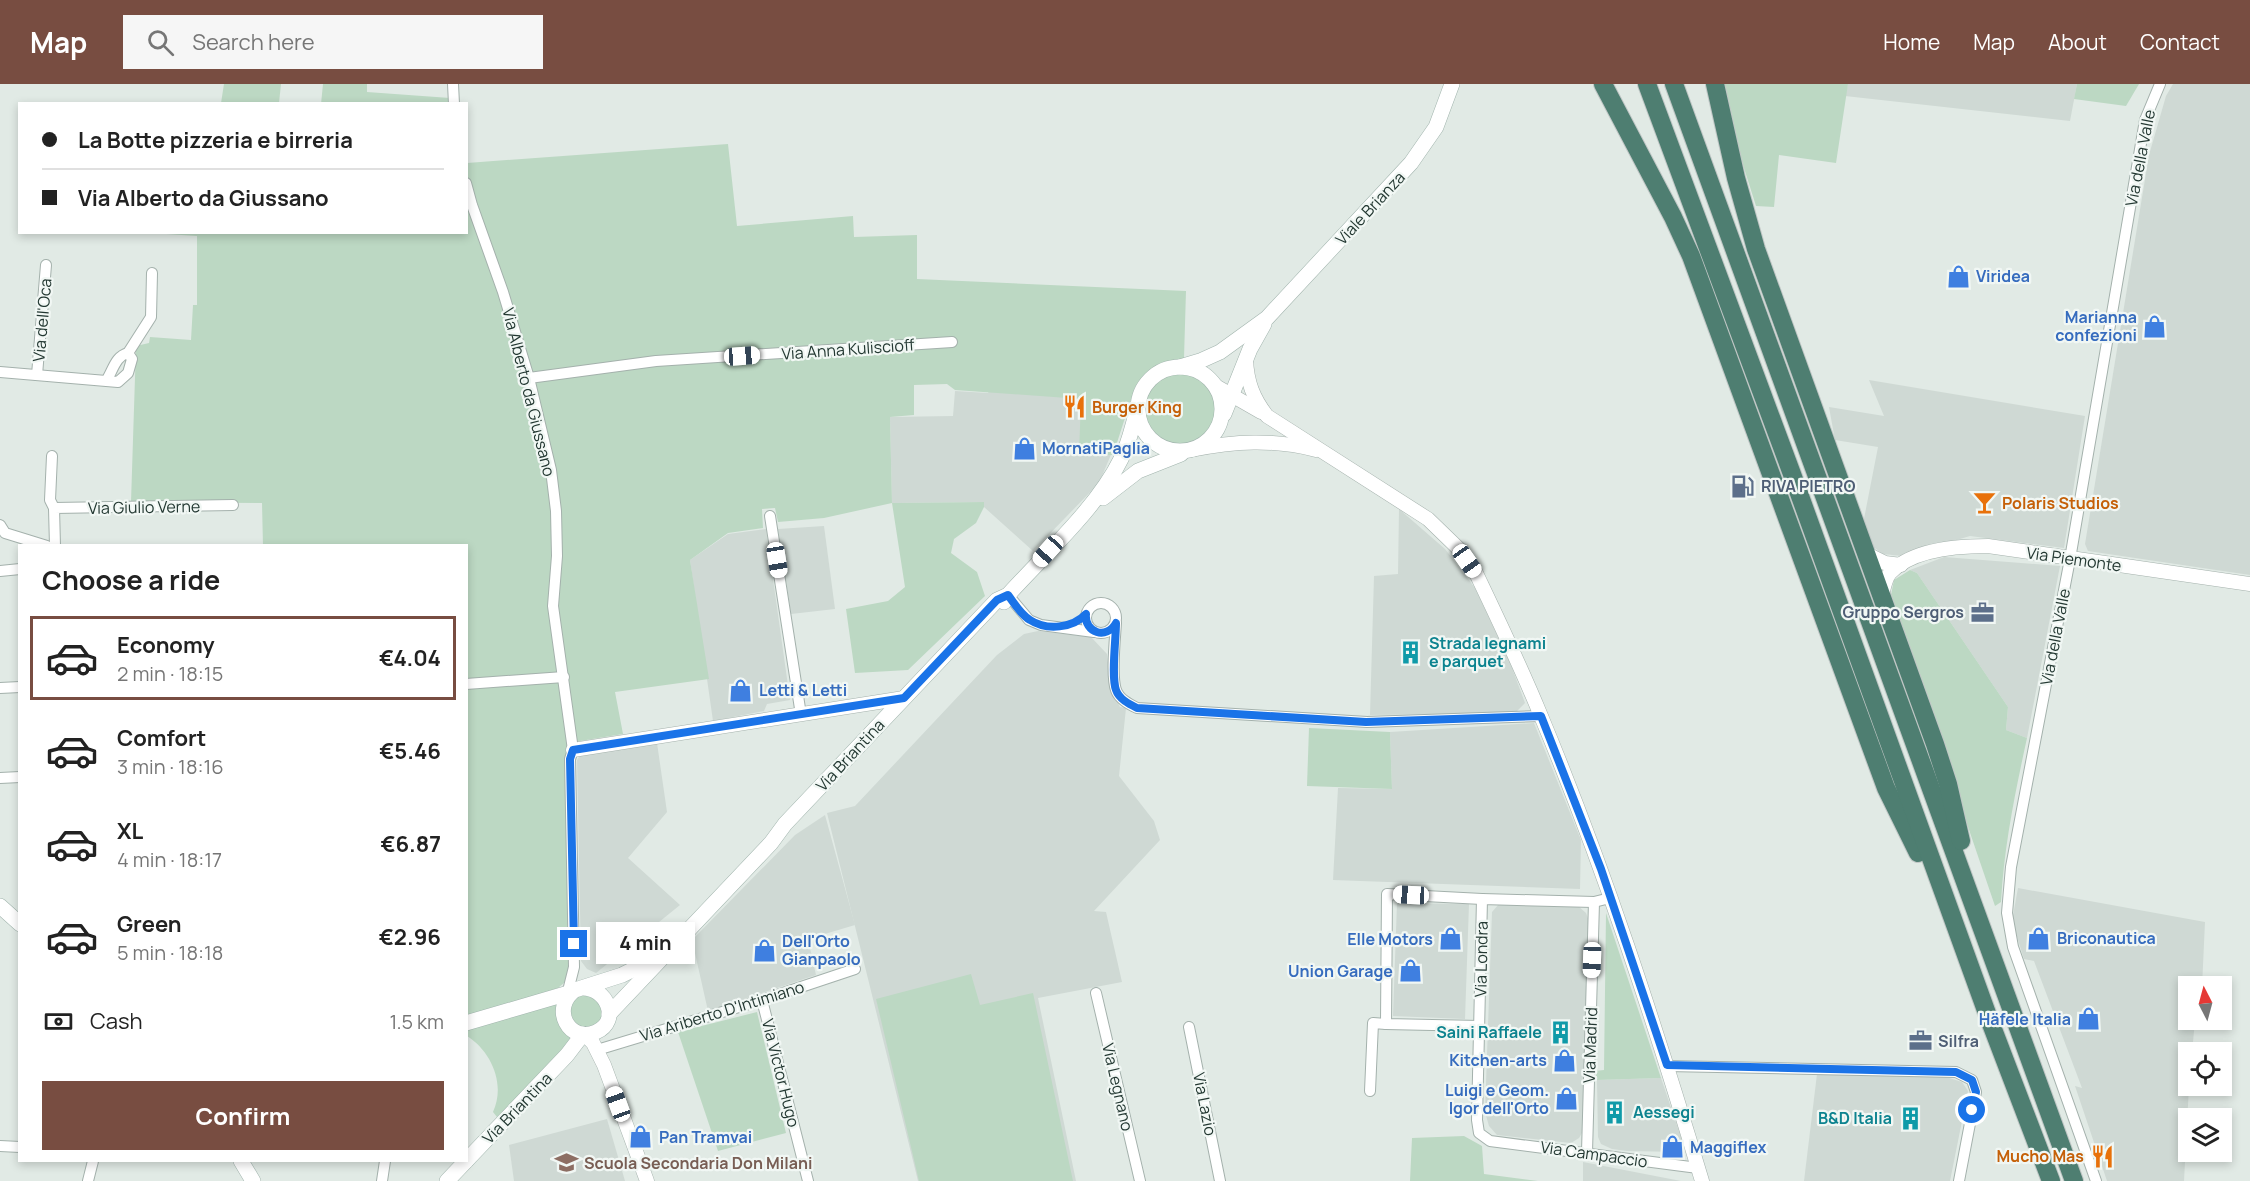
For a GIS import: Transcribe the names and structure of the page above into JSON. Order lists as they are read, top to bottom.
{
  "streets": {
    "main road": ["Viale Brianza", "Via Briantina"],
    "street": [
      "Via della Valle",
      "Via dell'Oca",
      "Via Anna Kuliscioff",
      "Via Alberto da Giussano",
      "Via Giulio Verne",
      "Via Piemonte",
      "Via Londra",
      "Via Ariberto D'Intimiano",
      "Via Madrid",
      "Via Victor Hugo",
      "Via Legnano",
      "Via Lazio",
      "Via Campaccio"
    ]
  },
  "crossings": [
    ["Via della Valle", "Via Piemonte"],
    ["Via Anna Kuliscioff", "Via Alberto da Giussano"],
    ["Via Alberto da Giussano", "Via Briantina"],
    ["Via Alberto da Giussano", "Via Ariberto D'Intimiano"],
    ["Via Briantina", "Via Ariberto D'Intimiano"],
    ["Via Londra", "Via Madrid"],
    ["Via Londra", "Via Campaccio"],
    ["Via Ariberto D'Intimiano", "Via Victor Hugo"],
    ["Via Madrid", "Via Campaccio"]
  ],
  "places": {
    "shop": [
      "Viridea",
      "Marianna confezioni",
      "MornatiPaglia",
      "Letti & Letti",
      "Briconautica",
      "Elle Motors",
      "Dell'Orto Gianpaolo",
      "Union Garage",
      "Häfele Italia",
      "Kitchen-arts",
      "Luigi e Geom. Igor dell'Orto",
      "Pan Tramvai",
      "Maggiflex"
    ],
    "restaurant": ["Burger King", "Mucho Mas"],
    "fuel station": ["RIVA PIETRO"],
    "bar": ["Polaris Studios"],
    "office": ["Gruppo Sergros", "Silfra"],
    "building": [
      "Strada legnami e parquet",
      "Saini Raffaele",
      "Aessegi",
      "B&D Italia"
    ],
    "school or university": ["Scuola Secondaria Don Milani"]
  },
  "north": "top",
  "page": {
    "header": "Map",
    "search": "Search here",
    "nav": [
      "Home",
      "Map",
      "About",
      "Contact"
    ],
    "banner": ["La Botte pizzeria e birreria", "Via Alberto da Giussano"],
    "heading": "Choose a ride",
    "list": [
      {
        "name": "Economy",
        "note": "2 min · 18:15",
        "value": "€4.04"
      },
      {
        "name": "Comfort",
        "note": "3 min · 18:16",
        "value": "€5.46"
      },
      {
        "name": "XL",
        "note": "4 min · 18:17",
        "value": "€6.87"
      },
      {
        "name": "Green",
        "note": "5 min · 18:18",
        "value": "€2.96"
      }
    ],
    "bubble": "4 min",
    "pay": ["Cash", "1.5 km"],
    "buttons": "Confirm"
  }
}
